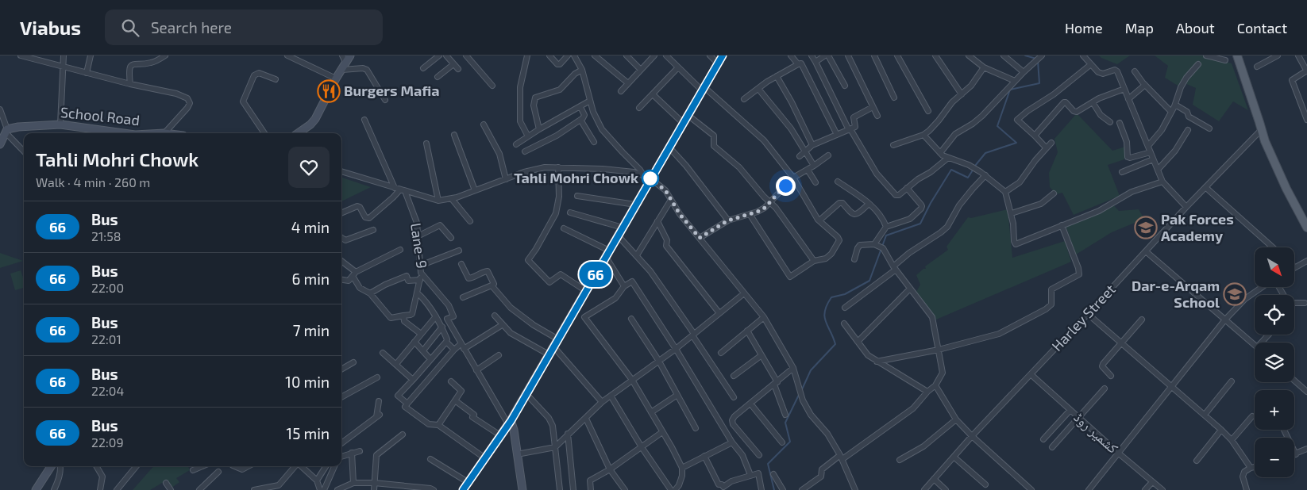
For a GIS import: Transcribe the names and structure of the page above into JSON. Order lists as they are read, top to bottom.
{
  "streets": {
    "street": [
      "School Road",
      "Lane-9",
      "Harley Street",
      "کشمیر روڈ"
    ]
  },
  "crossings": [
    ["Harley Street", "کشمیر روڈ"]
  ],
  "places": {
    "restaurant": ["Burgers Mafia"],
    "other": ["Tahli Mohri Chowk"],
    "school or university": ["Pak Forces Academy", "Dar-e-Arqam School"]
  },
  "lines": ["bus line 66"],
  "north": "bottom right",
  "page": {
    "header": "Viabus",
    "search": "Search here",
    "nav": [
      "Home",
      "Map",
      "About",
      "Contact"
    ],
    "on_map": "66",
    "heading": ["Tahli Mohri Chowk", "Walk · 4 min · 260 m"],
    "list": [
      {
        "mark": "66",
        "name": "Bus",
        "note": "21:58",
        "value": "4 min"
      },
      {
        "mark": "66",
        "name": "Bus",
        "note": "22:00",
        "value": "6 min"
      },
      {
        "mark": "66",
        "name": "Bus",
        "note": "22:01",
        "value": "7 min"
      },
      {
        "mark": "66",
        "name": "Bus",
        "note": "22:04",
        "value": "10 min"
      },
      {
        "mark": "66",
        "name": "Bus",
        "note": "22:09",
        "value": "15 min"
      }
    ],
    "map_buttons": ["+", "−"]
  }
}
